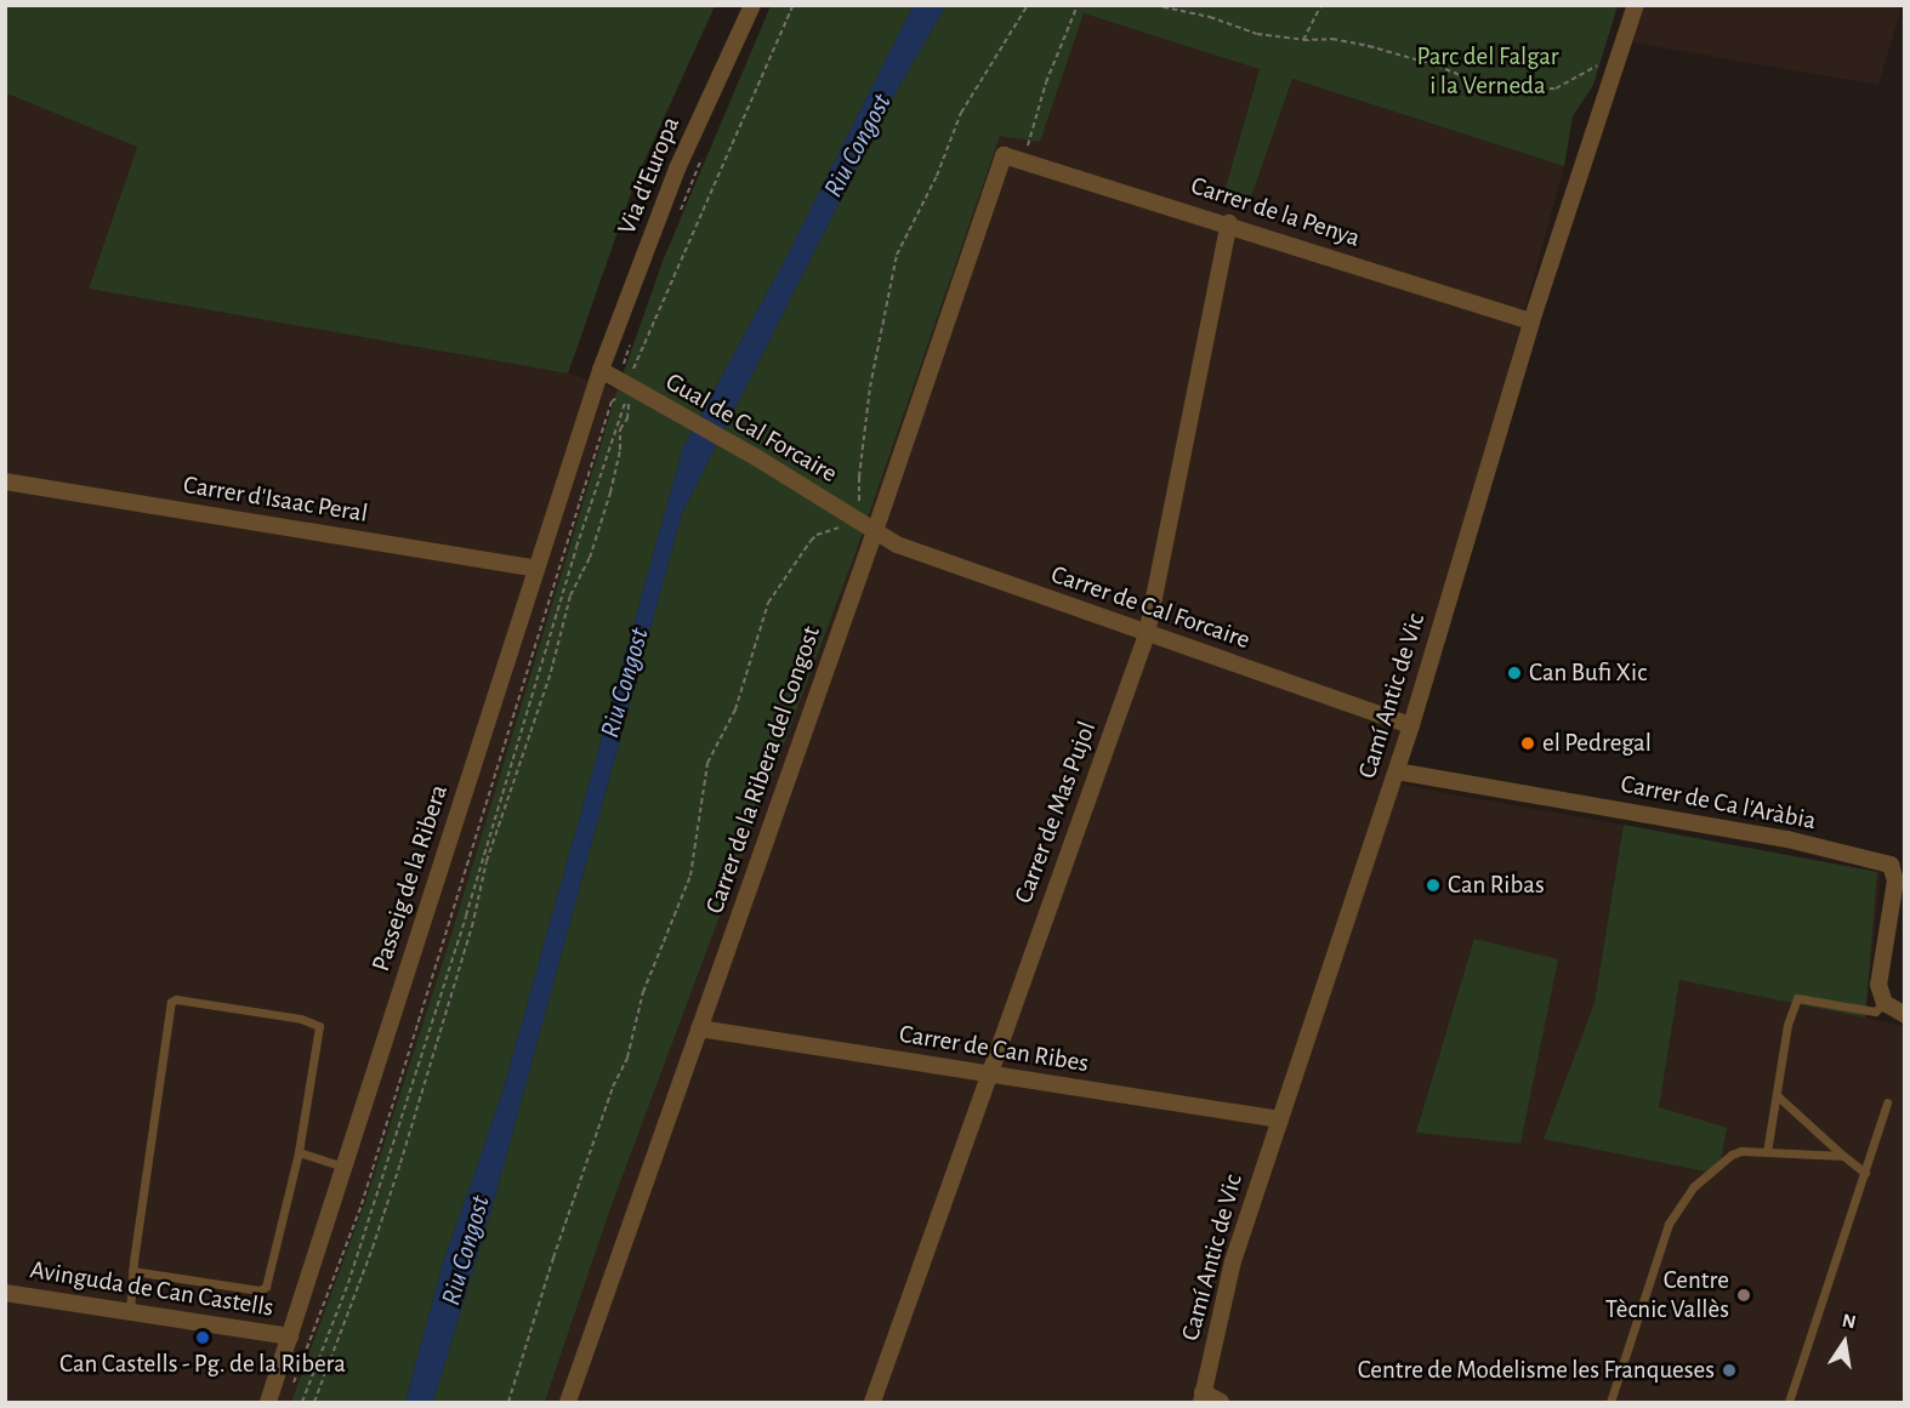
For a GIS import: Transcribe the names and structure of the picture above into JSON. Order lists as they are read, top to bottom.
{
  "streets": {
    "street": [
      "Via d'Europa",
      "Carrer de la Penya",
      "Gual de Cal Forcaire",
      "Carrer d'Isaac Peral",
      "Carrer de Cal Forcaire",
      "Camí Antic de Vic",
      "Carrer de la Ribera del Congost",
      "Carrer de Ca l'Aràbia",
      "Carrer de Mas Pujol",
      "Passeig de la Ribera",
      "Carrer de Can Ribes",
      "Avinguda de Can Castells"
    ]
  },
  "crossings": [
    ["Via d'Europa", "Gual de Cal Forcaire"],
    ["Via d'Europa", "Passeig de la Ribera"],
    ["Carrer de la Penya", "Camí Antic de Vic"],
    ["Carrer de la Penya", "Carrer de la Ribera del Congost"],
    ["Carrer de la Penya", "Carrer de Mas Pujol"],
    ["Gual de Cal Forcaire", "Carrer de Cal Forcaire"],
    ["Gual de Cal Forcaire", "Carrer de la Ribera del Congost"],
    ["Gual de Cal Forcaire", "Passeig de la Ribera"],
    ["Carrer d'Isaac Peral", "Passeig de la Ribera"],
    ["Carrer de Cal Forcaire", "Camí Antic de Vic"],
    ["Carrer de Cal Forcaire", "Carrer de la Ribera del Congost"],
    ["Carrer de Cal Forcaire", "Carrer de Mas Pujol"],
    ["Camí Antic de Vic", "Carrer de Ca l'Aràbia"],
    ["Camí Antic de Vic", "Carrer de Can Ribes"],
    ["Carrer de la Ribera del Congost", "Carrer de Can Ribes"],
    ["Carrer de Mas Pujol", "Carrer de Can Ribes"],
    ["Passeig de la Ribera", "Avinguda de Can Castells"]
  ],
  "water": ["Riu Congost"],
  "parks": ["Parc del Falgar i la Verneda"],
  "places": [
    "Can Bufi Xic",
    "el Pedregal",
    "Can Ribas",
    "Centre Tècnic Vallès",
    "Can Castells - Pg. de la Ribera",
    "Centre de Modelisme les Franqueses"
  ],
  "north": "top"
}
